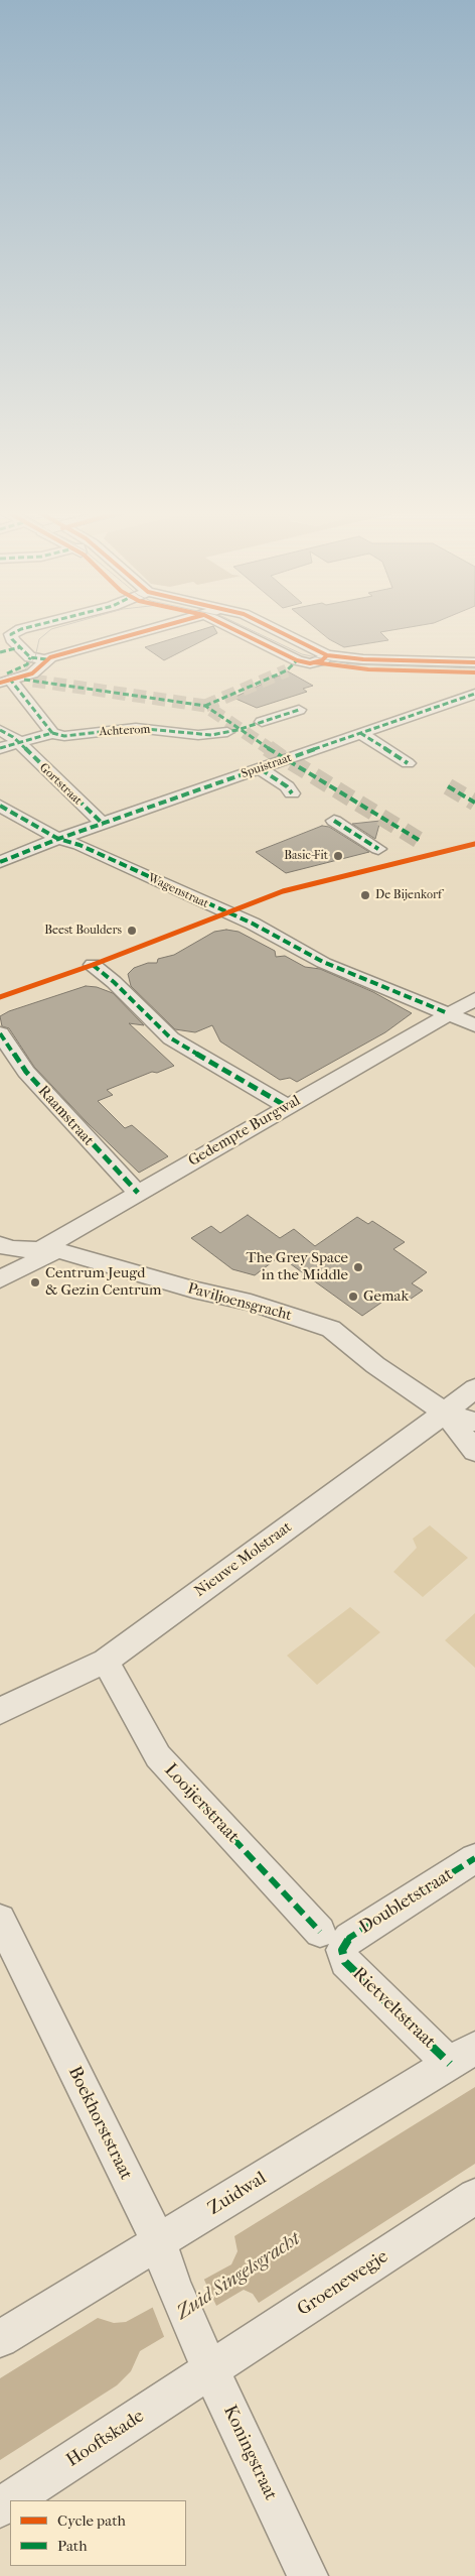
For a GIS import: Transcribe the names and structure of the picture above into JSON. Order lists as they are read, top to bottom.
{
  "streets": {
    "street": [
      "Achterom",
      "Spuistraat",
      "Gortstraat",
      "Wagenstraat",
      "Raamstraat",
      "Gedempte Burgwal",
      "Paviljoensgracht",
      "Nieuwe Molstraat",
      "Looijerstraat",
      "Doubletstraat",
      "Rietveltstraat",
      "Boekhorststraat",
      "Zuidwal",
      "Groenewegje",
      "Hooftskade",
      "Koningstraat"
    ]
  },
  "crossings": [
    ["Spuistraat", "Gortstraat"],
    ["Spuistraat", "Wagenstraat"],
    ["Wagenstraat", "Gedempte Burgwal"],
    ["Raamstraat", "Gedempte Burgwal"],
    ["Gedempte Burgwal", "Paviljoensgracht"],
    ["Paviljoensgracht", "Nieuwe Molstraat"],
    ["Nieuwe Molstraat", "Looijerstraat"],
    ["Looijerstraat", "Doubletstraat"],
    ["Looijerstraat", "Rietveltstraat"],
    ["Doubletstraat", "Rietveltstraat"],
    ["Rietveltstraat", "Zuidwal"],
    ["Boekhorststraat", "Zuidwal"],
    ["Boekhorststraat", "Koningstraat"],
    ["Groenewegje", "Hooftskade"],
    ["Groenewegje", "Koningstraat"],
    ["Hooftskade", "Koningstraat"]
  ],
  "water": ["Zuid Singelsgracht"],
  "places": [
    "Basic-Fit",
    "De Bijenkorf",
    "Beest Boulders",
    "The Grey Space in the Middle",
    "Centrum Jeugd & Gezin Centrum",
    "Gemak"
  ],
  "legend": ["Cycle path", "Path"]
}
